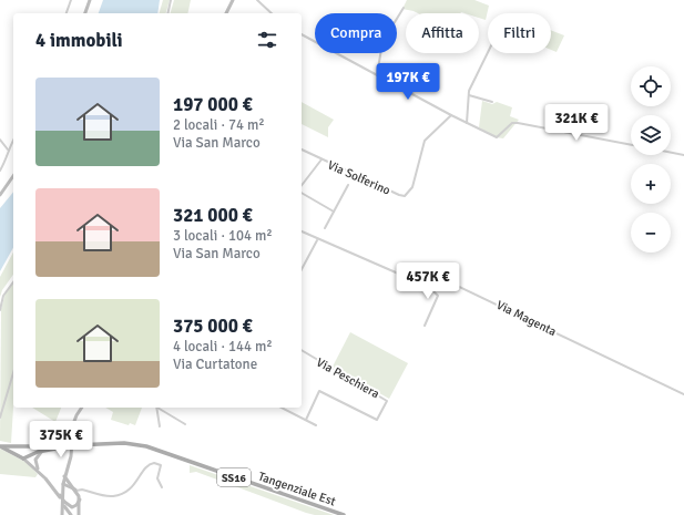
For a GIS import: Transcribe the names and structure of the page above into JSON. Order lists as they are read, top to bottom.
{
  "streets": {
    "main road": ["SS16", "Tangenziale Est"],
    "street": ["Via Solferino", "Via Magenta", "Via Peschiera"]
  },
  "crossings": [
    ["SS16", "Tangenziale Est"]
  ],
  "page": {
    "chip": ["Compra", "Affitta", "Filtri"],
    "heading": "4 immobili",
    "price": [
      "197K €",
      "321K €",
      "457K €",
      "375K €"
    ],
    "map_buttons": ["+", "−"],
    "list": [
      {
        "name": "197 000 €",
        "note": "2 locali · 74 m² · Via San Marco"
      },
      {
        "name": "321 000 €",
        "note": "3 locali · 104 m² · Via San Marco"
      },
      {
        "name": "375 000 €",
        "note": "4 locali · 144 m² · Via Curtatone"
      }
    ]
  }
}
